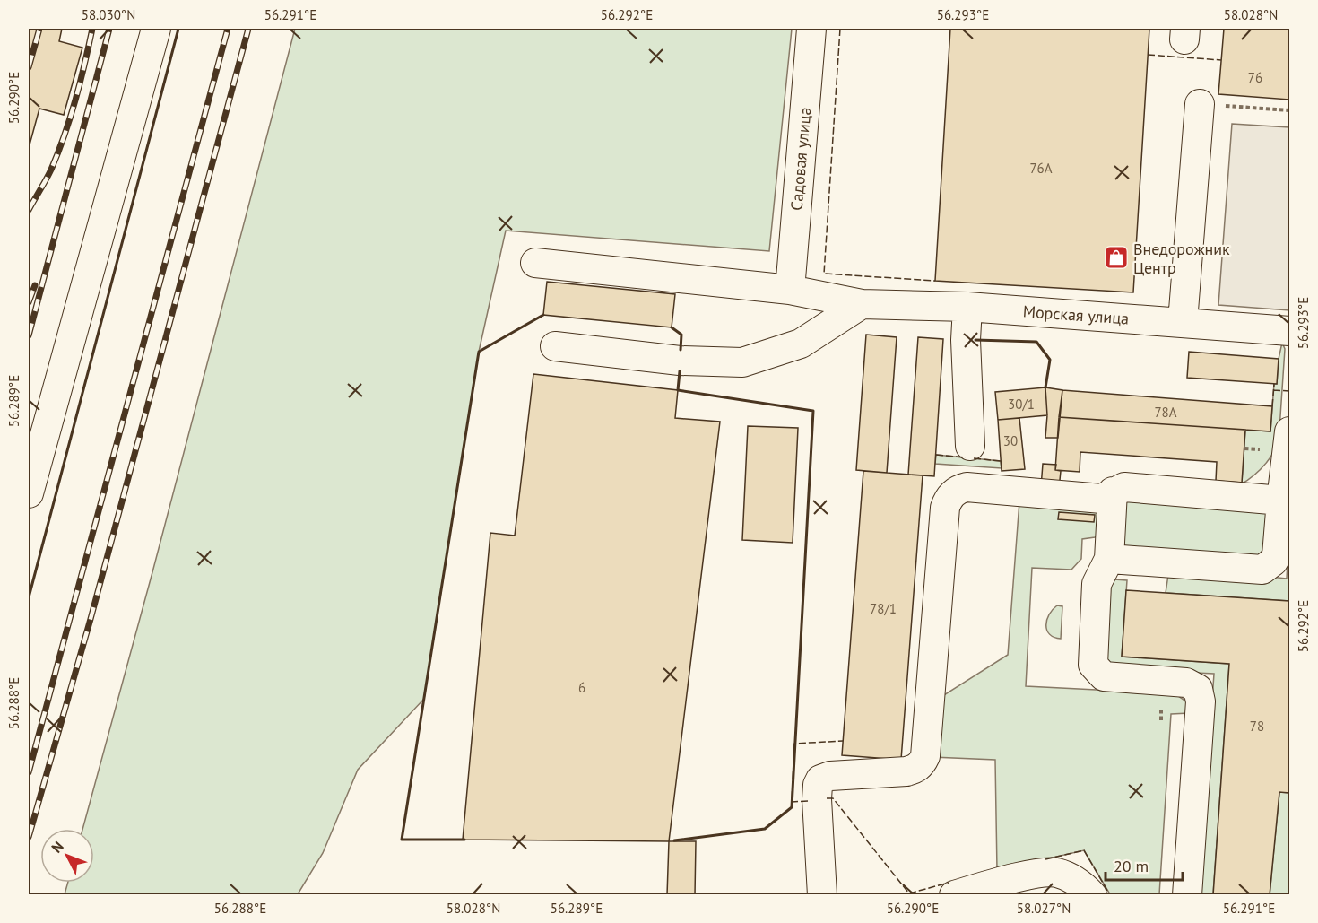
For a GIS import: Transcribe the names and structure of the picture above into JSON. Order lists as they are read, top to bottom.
{
  "streets": {
    "street": ["Садовая улица", "Морская улица"]
  },
  "crossings": [
    ["Садовая улица", "Морская улица"]
  ],
  "places": {
    "shop": ["Внедорожник Центр"]
  },
  "house_numbers": [
    "76",
    "76А",
    "30/1",
    "78А",
    "30",
    "78/1",
    "6",
    "78"
  ],
  "scale_bar": "20 m",
  "north": "top left",
  "coordinates": [
    "58.030°N",
    "56.291°E",
    "56.292°E",
    "56.293°E",
    "58.028°N",
    "56.290°E",
    "56.289°E",
    "56.288°E",
    "58.027°N"
  ]
}
